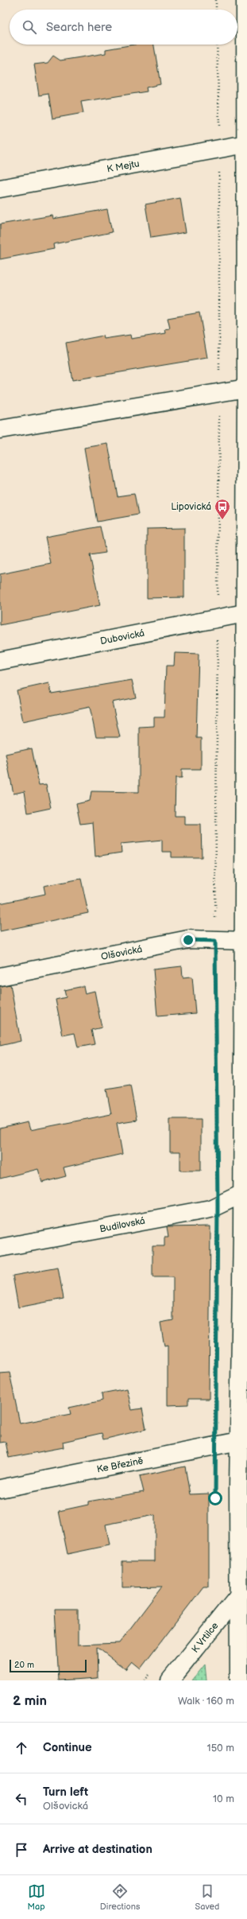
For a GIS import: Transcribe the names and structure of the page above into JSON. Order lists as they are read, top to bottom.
{
  "streets": {
    "street": [
      "K Mejtu",
      "Dubovická",
      "Olšovická",
      "Budilovská",
      "Ke Březině",
      "K Vrtilce"
    ]
  },
  "places": {
    "bus stop": ["Lipovická"]
  },
  "scale_bar": "20 m",
  "page": {
    "search": "Search here",
    "scale": "20 m",
    "heading": ["2 min", "Walk · 160 m"],
    "list": [
      ["Continue", "150 m"],
      ["Turn left", "Olšovická", "10 m"],
      "Arrive at destination"
    ],
    "nav": ["Map", "Directions", "Saved"]
  }
}
